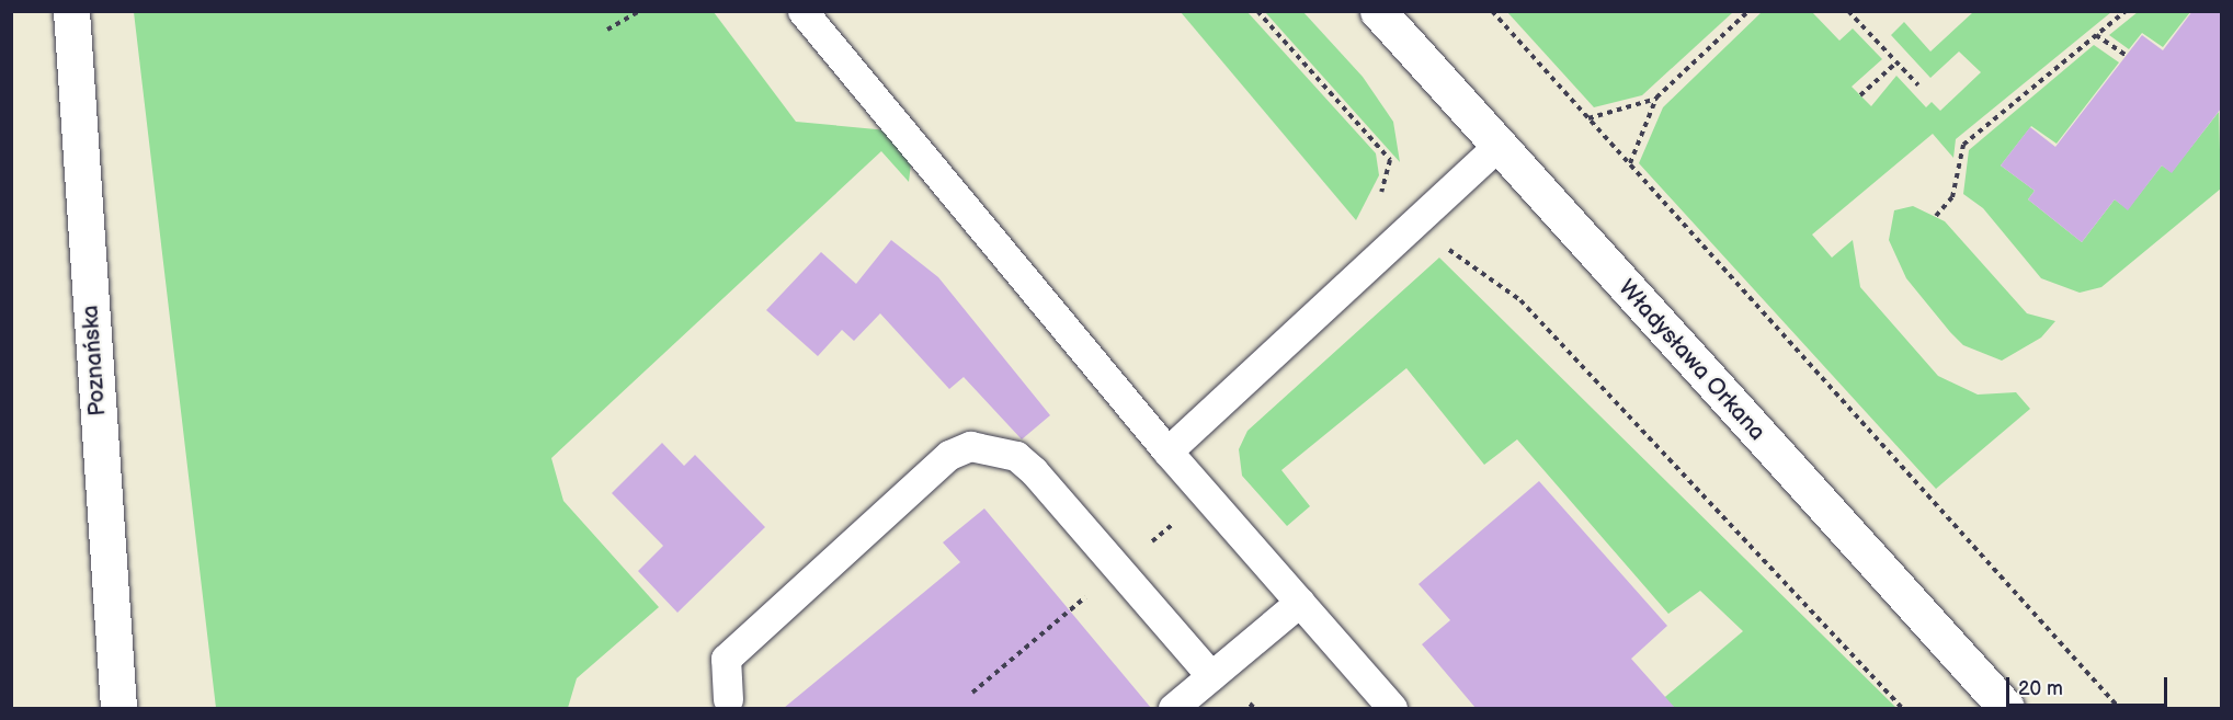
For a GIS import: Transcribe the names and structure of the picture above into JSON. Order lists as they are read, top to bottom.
{
  "streets": {
    "street": ["Poznańska", "Władysława Orkana"]
  },
  "scale_bar": "20 m"
}
